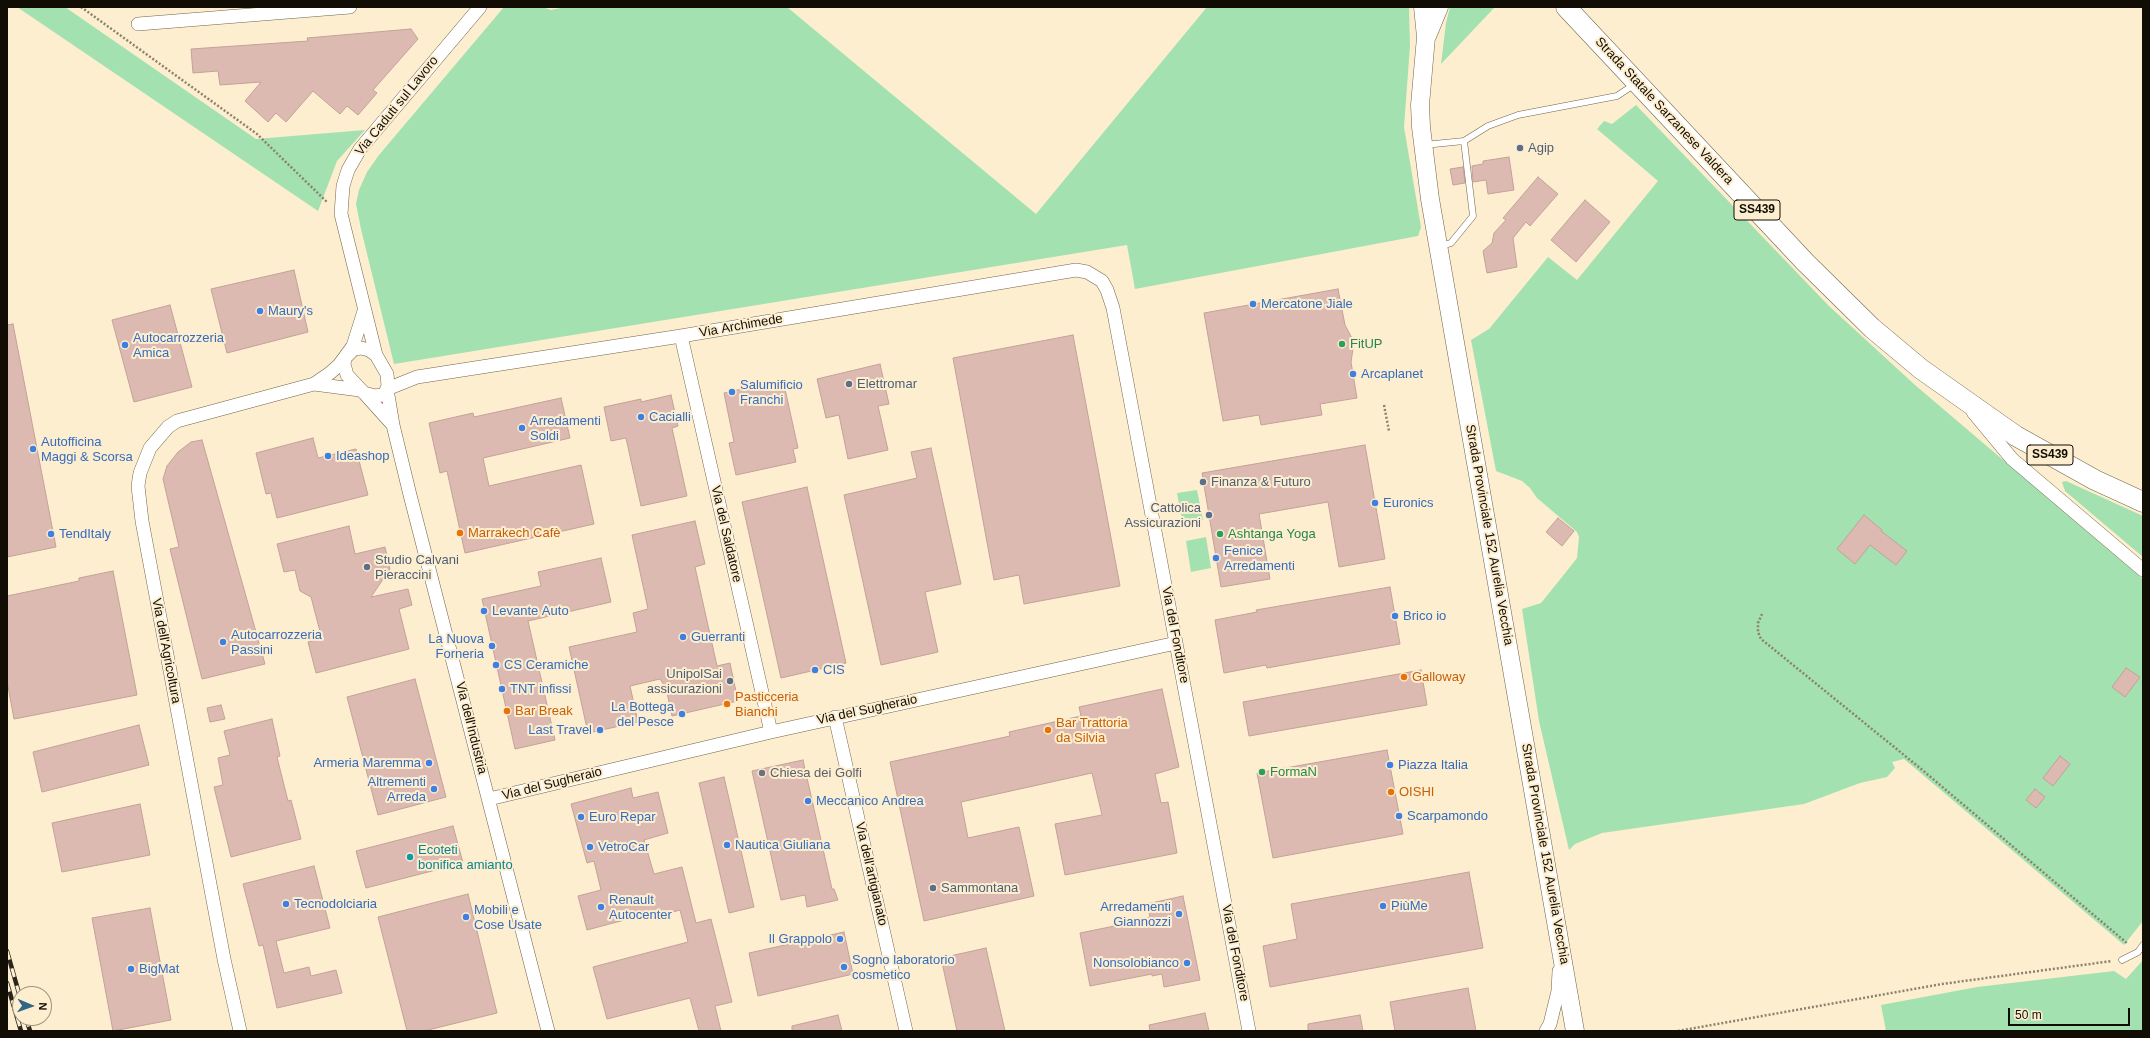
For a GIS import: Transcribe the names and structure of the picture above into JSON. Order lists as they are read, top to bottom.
{
  "streets": {
    "main road": ["Strada Statale Sarzanese Valdera", "SS439", "Strada Provinciale 152 Aurelia Vecchia"],
    "street": [
      "Via Caduti sul Lavoro",
      "Via Archimede",
      "Via del Saldatore",
      "Via del Fonditore",
      "Via dell'Agricoltura",
      "Via del Sugheraio",
      "Via dell'Industria",
      "Via dell'artigianato"
    ]
  },
  "crossings": [
    ["Via Caduti sul Lavoro", "Via Archimede"],
    ["Via Caduti sul Lavoro", "Via dell'Agricoltura"],
    ["Via Caduti sul Lavoro", "Via dell'Industria"],
    ["Via Archimede", "Via del Saldatore"],
    ["Via Archimede", "Via del Fonditore"],
    ["Via Archimede", "Via dell'Agricoltura"],
    ["Via Archimede", "Via dell'Industria"],
    ["Via del Saldatore", "Via del Sugheraio"],
    ["Via del Fonditore", "Via del Sugheraio"],
    ["Via dell'Agricoltura", "Via dell'Industria"],
    ["Via del Sugheraio", "Via dell'Industria"],
    ["Via del Sugheraio", "Via dell'artigianato"]
  ],
  "places": [
    "Agip",
    "Mercatone Jiale",
    "Maury's",
    "FitUP",
    "Autocarrozzeria Amica",
    "Arcaplanet",
    "Elettromar",
    "Salumificio Franchi",
    "Cacialli",
    "Arredamenti Soldi",
    "Autofficina Maggi & Scorsa",
    "Ideashop",
    "Finanza & Futuro",
    "Euronics",
    "Cattolica Assicurazioni",
    "Marrakech Cafè",
    "TendItaly",
    "Ashtanga Yoga",
    "Fenice Arredamenti",
    "Studio Calvani Pieraccini",
    "Levante Auto",
    "Brico io",
    "Guerranti",
    "Autocarrozzeria Passini",
    "La Nuova Forneria",
    "CS Ceramiche",
    "CIS",
    "Galloway",
    "UnipolSai assicurazioni",
    "TNT infissi",
    "Pasticceria Bianchi",
    "Bar Break",
    "La Bottega del Pesce",
    "Last Travel",
    "Bar Trattoria da Silvia",
    "Armeria Maremma",
    "Piazza Italia",
    "FormaN",
    "Chiesa dei Golfi",
    "Altrementi Arreda",
    "OISHI",
    "Meccanico Andrea",
    "Scarpamondo",
    "Euro Repar",
    "Nautica Giuliana",
    "VetroCar",
    "Ecoteti bonifica amianto",
    "Sammontana",
    "Tecnodolciaria",
    "PiùMe",
    "Renault Autocenter",
    "Arredamenti Giannozzi",
    "Mobili e Cose Usate",
    "Il Grappolo",
    "Nonsolobianco",
    "Sogno laboratorio cosmetico",
    "BigMat"
  ],
  "scale_bar": "50 m",
  "north": "right"
}
